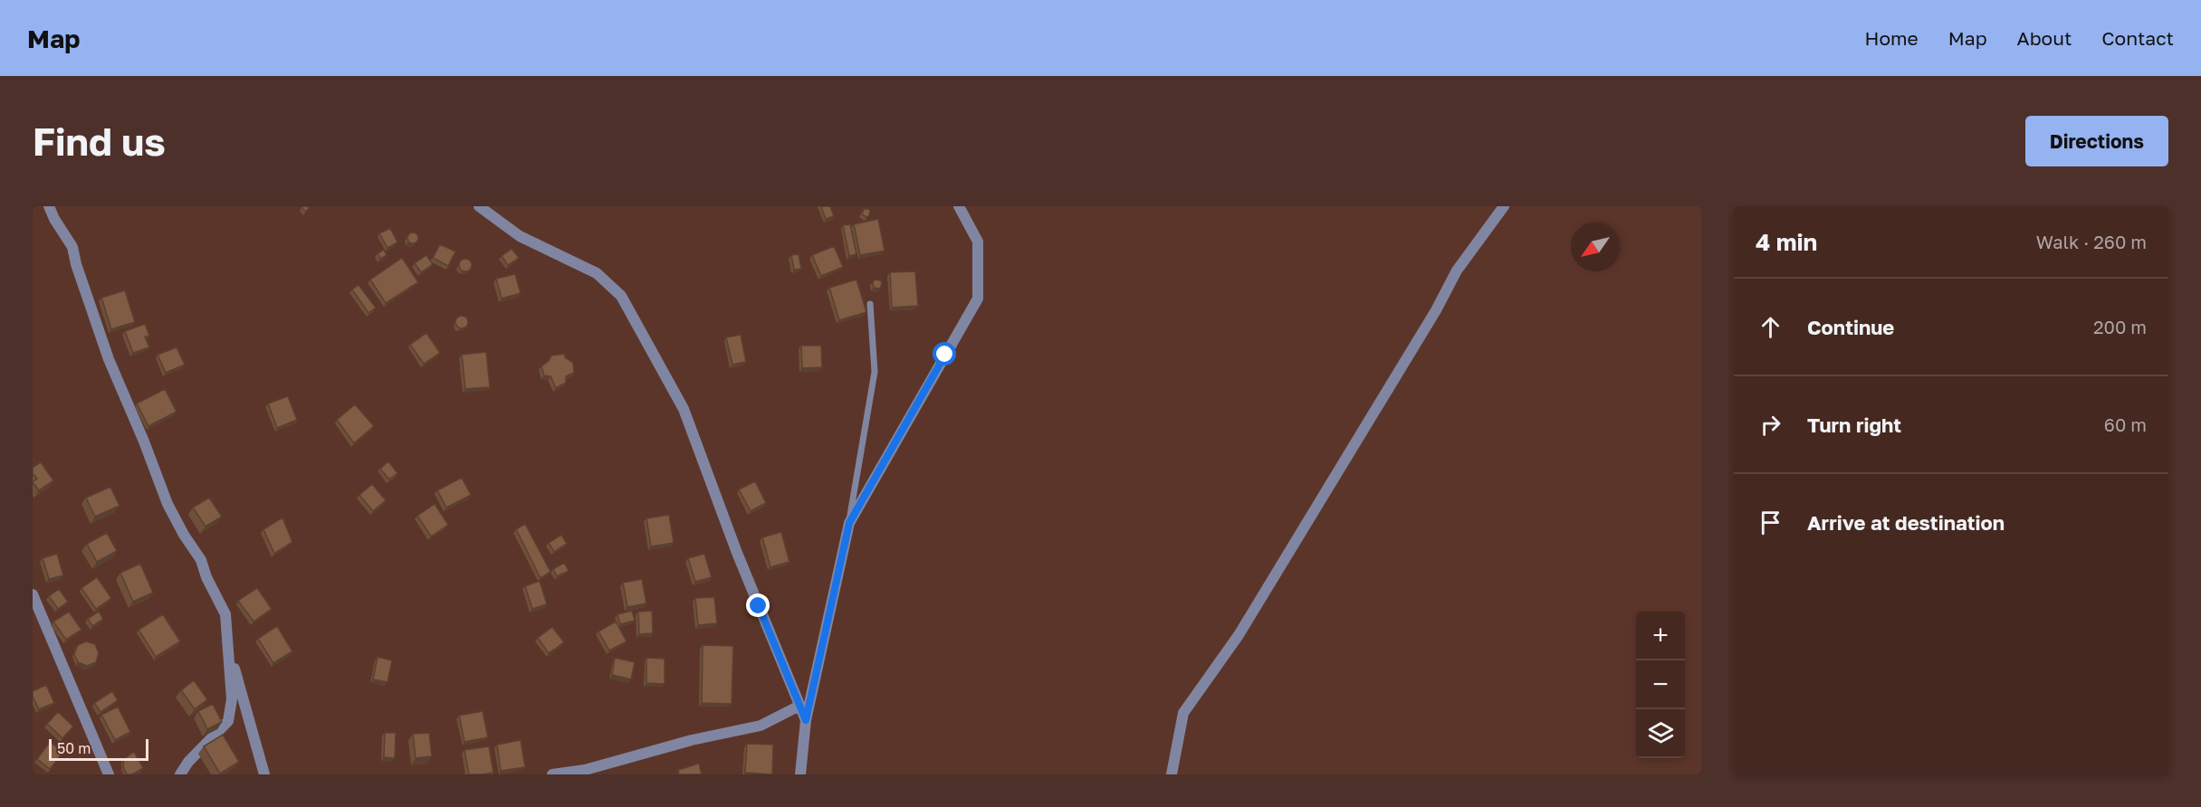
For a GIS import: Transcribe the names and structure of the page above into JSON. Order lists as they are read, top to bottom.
{
  "scale_bar": "50 m",
  "north": "bottom left",
  "page": {
    "header": "Map",
    "nav": [
      "Home",
      "Map",
      "About",
      "Contact"
    ],
    "buttons": "Directions",
    "title": "Find us",
    "heading": ["4 min", "Walk · 260 m"],
    "list": [
      ["Continue", "200 m"],
      ["Turn right", "60 m"],
      "Arrive at destination"
    ],
    "map_buttons": ["+", "−"],
    "scale": "50 m"
  }
}
